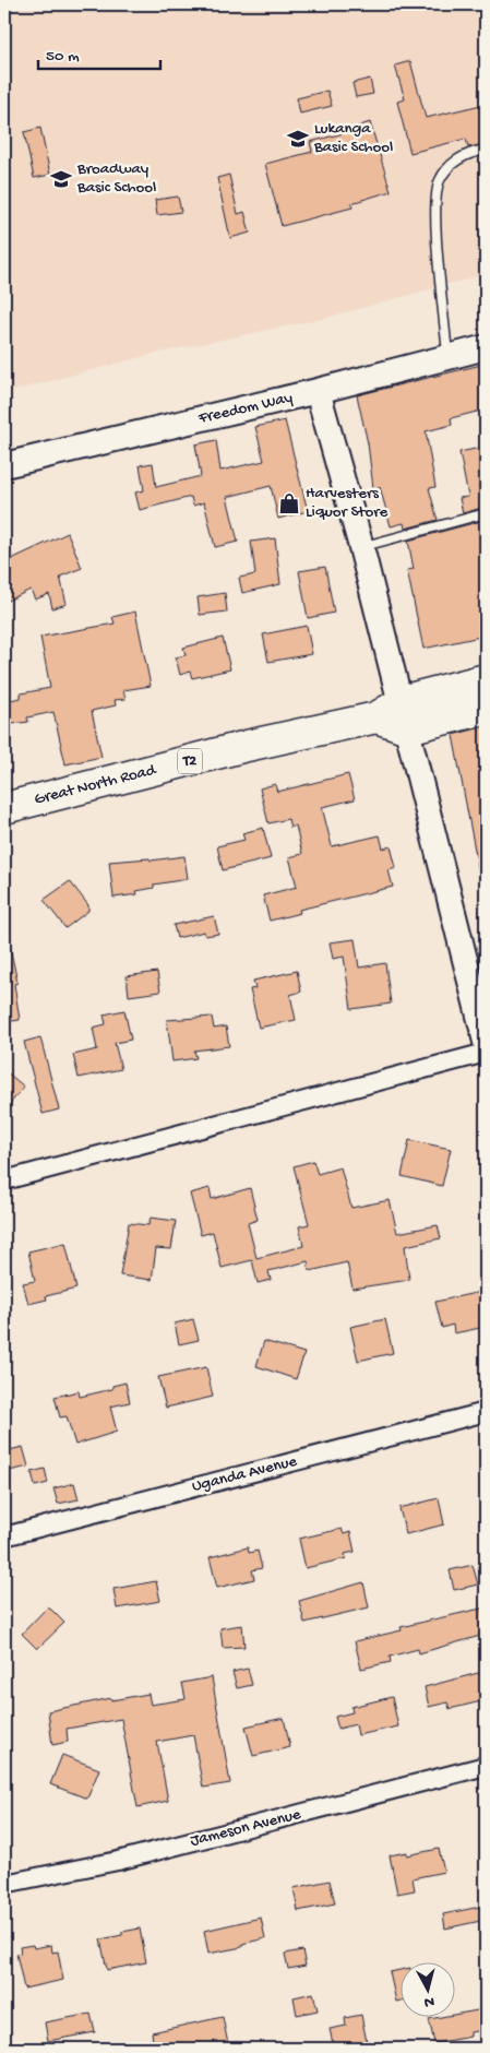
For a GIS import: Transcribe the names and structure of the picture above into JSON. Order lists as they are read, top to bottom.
{
  "streets": {
    "highway": ["T2", "Great North Road"],
    "main road": ["Freedom Way"],
    "street": ["Uganda Avenue", "Jameson Avenue"]
  },
  "places": {
    "school or university": ["Lukanga Basic School", "Broadway Basic School"],
    "shop": ["Harvesters Liquor Store"]
  },
  "scale_bar": "50 m",
  "north": "bottom"
}
